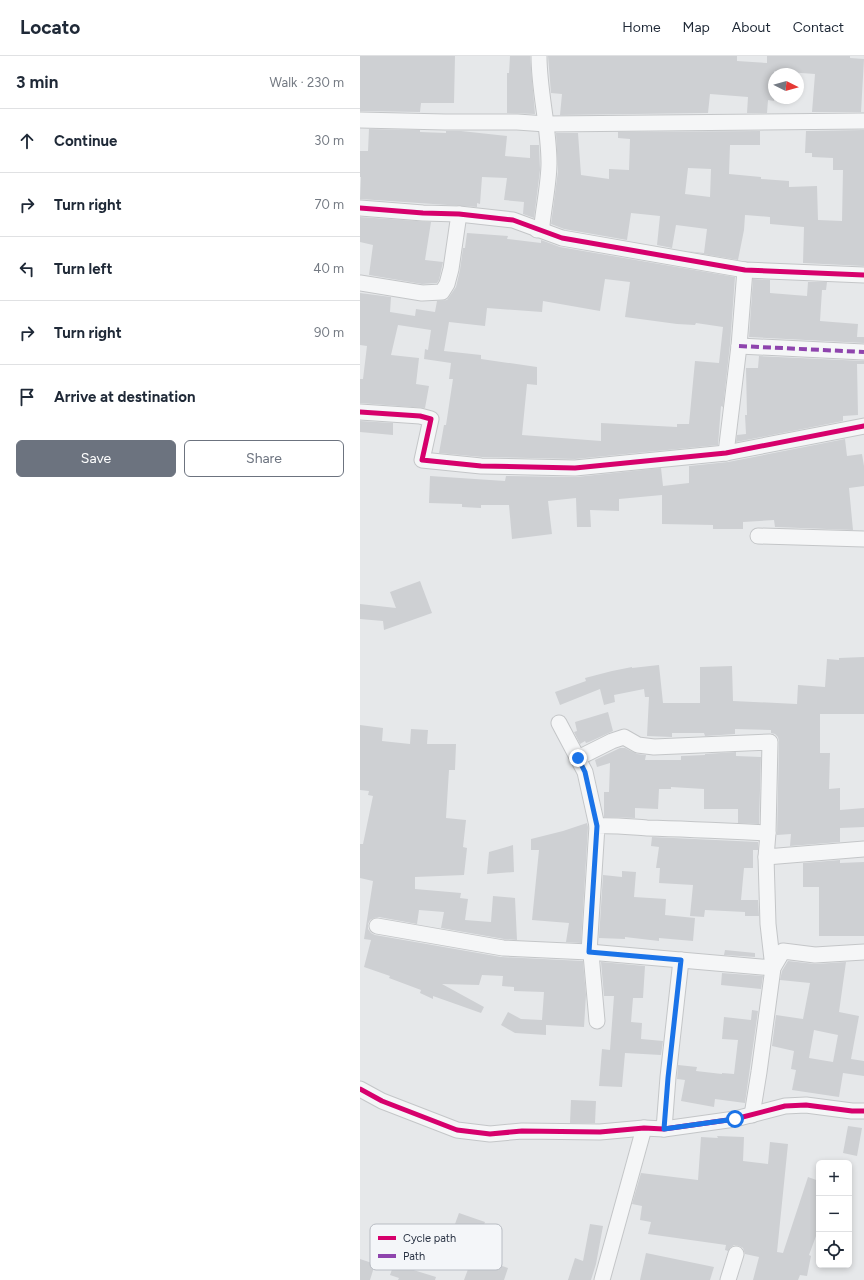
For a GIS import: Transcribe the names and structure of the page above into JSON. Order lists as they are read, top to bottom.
{
  "legend": ["Cycle path", "Path"],
  "north": "right",
  "page": {
    "header": "Locato",
    "nav": [
      "Home",
      "Map",
      "About",
      "Contact"
    ],
    "heading": ["3 min", "Walk · 230 m"],
    "list": [
      ["Continue", "30 m"],
      ["Turn right", "70 m"],
      ["Turn left", "40 m"],
      ["Turn right", "90 m"],
      "Arrive at destination"
    ],
    "buttons": ["Save", "Share"],
    "map_buttons": ["+", "−"]
  }
}
